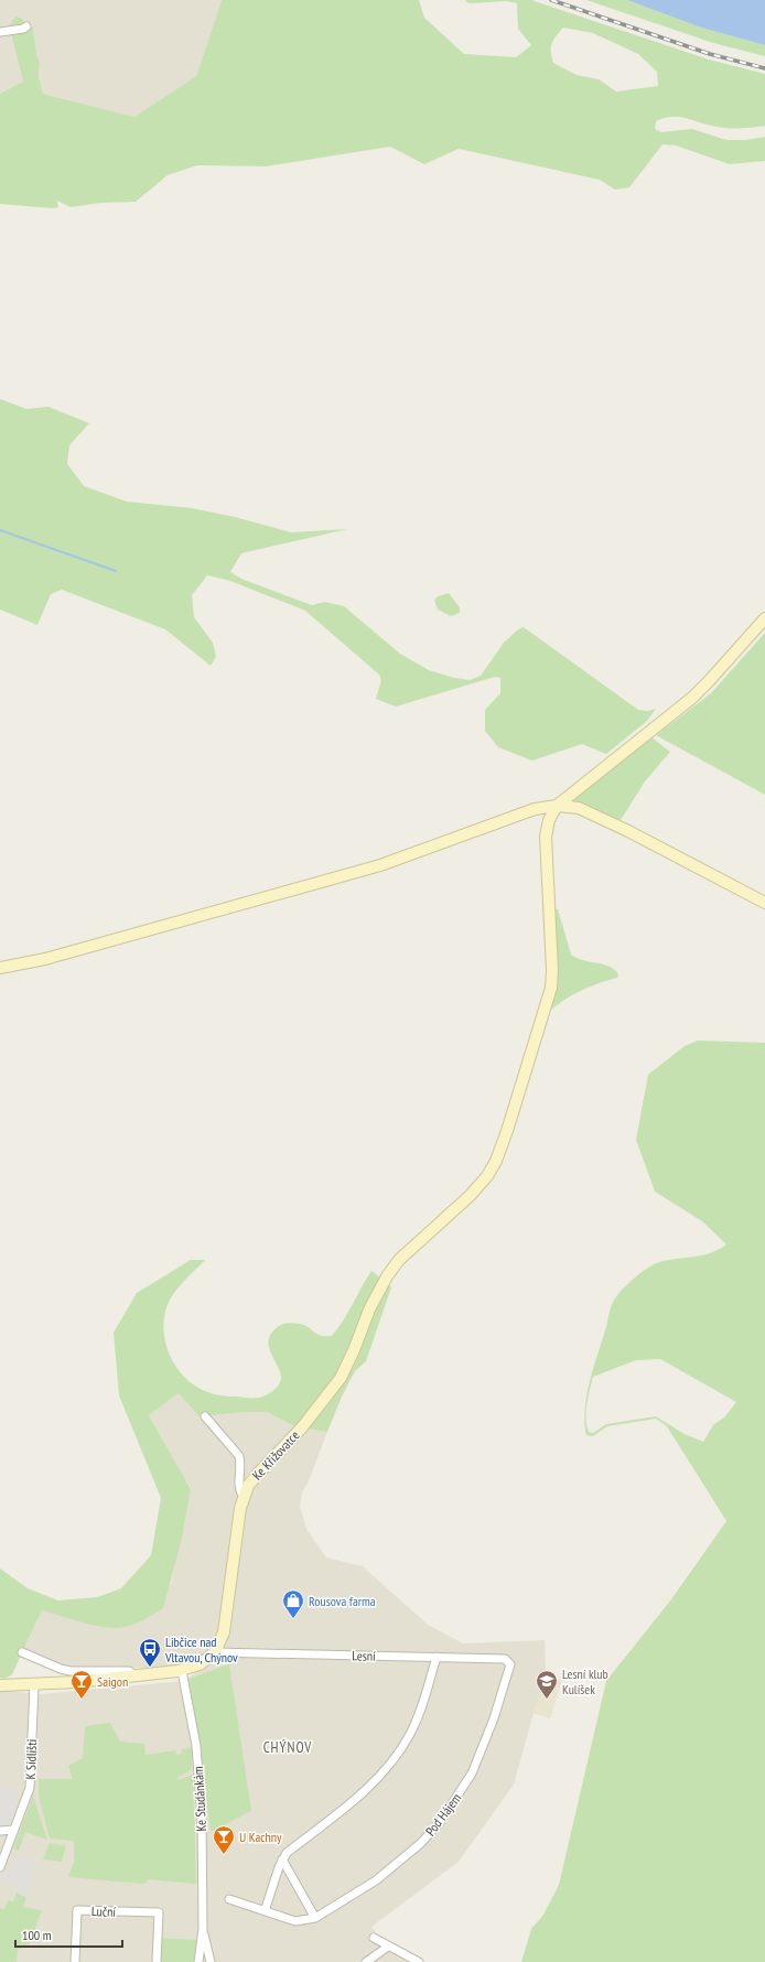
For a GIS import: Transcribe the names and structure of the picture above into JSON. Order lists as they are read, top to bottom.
{
  "streets": {
    "street": [
      "Ke Křižovatce",
      "Lesní",
      "K Sídlišti",
      "Ke Studánkám",
      "Pod Hájem",
      "Luční"
    ]
  },
  "crossings": [
    ["Ke Křižovatce", "Lesní"],
    ["Lesní", "Pod Hájem"]
  ],
  "districts": ["CHÝNOV"],
  "places": {
    "shop": ["Rousova farma"],
    "bus stop": ["Libčice nad Vltavou, Chýnov"],
    "bar": ["Saigon", "U Kachny"],
    "school or university": ["Lesní klub Kulíšek"]
  },
  "scale_bar": "100 m"
}
